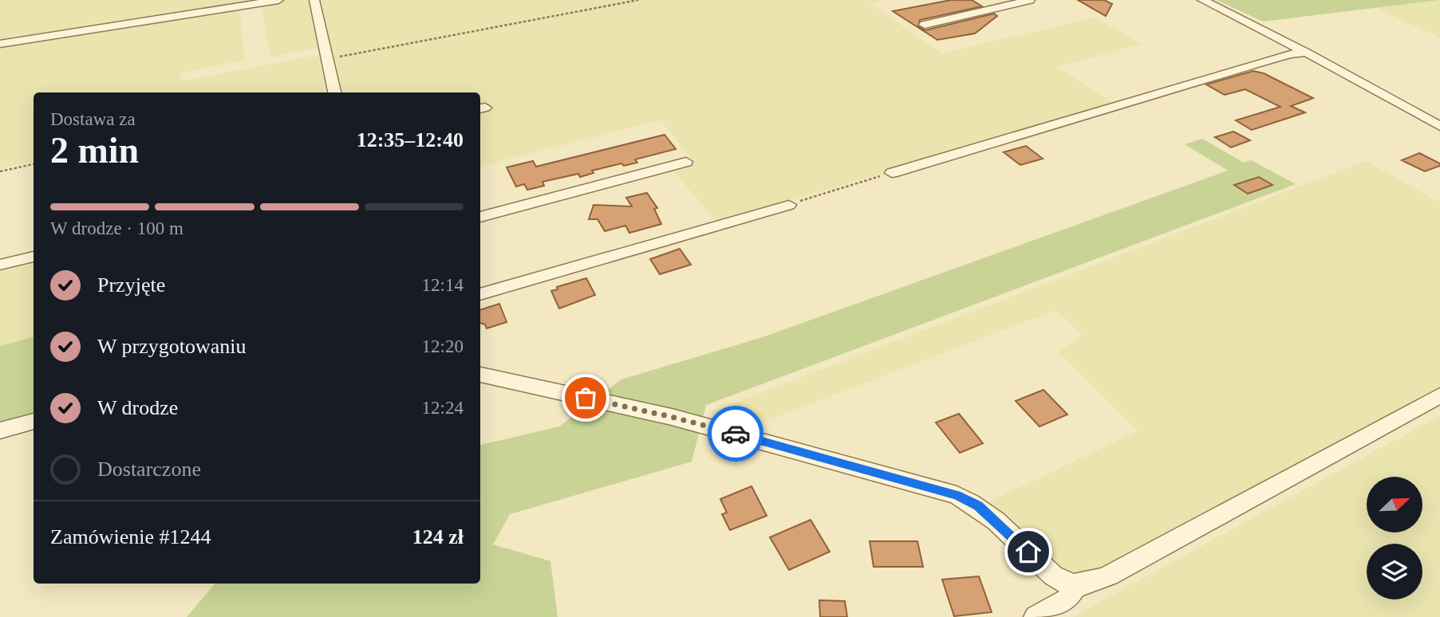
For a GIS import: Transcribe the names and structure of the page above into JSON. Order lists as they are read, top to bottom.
{
  "north": "top right",
  "page": {
    "heading": ["2 min", "Dostawa za", "12:35–12:40"],
    "panel": ["Zamówienie #1244", "124 zł"],
    "bar": "W drodze · 100 m",
    "list": [
      ["Przyjęte", "12:14"],
      ["W przygotowaniu", "12:20"],
      ["W drodze", "12:24"],
      "Dostarczone"
    ]
  }
}
